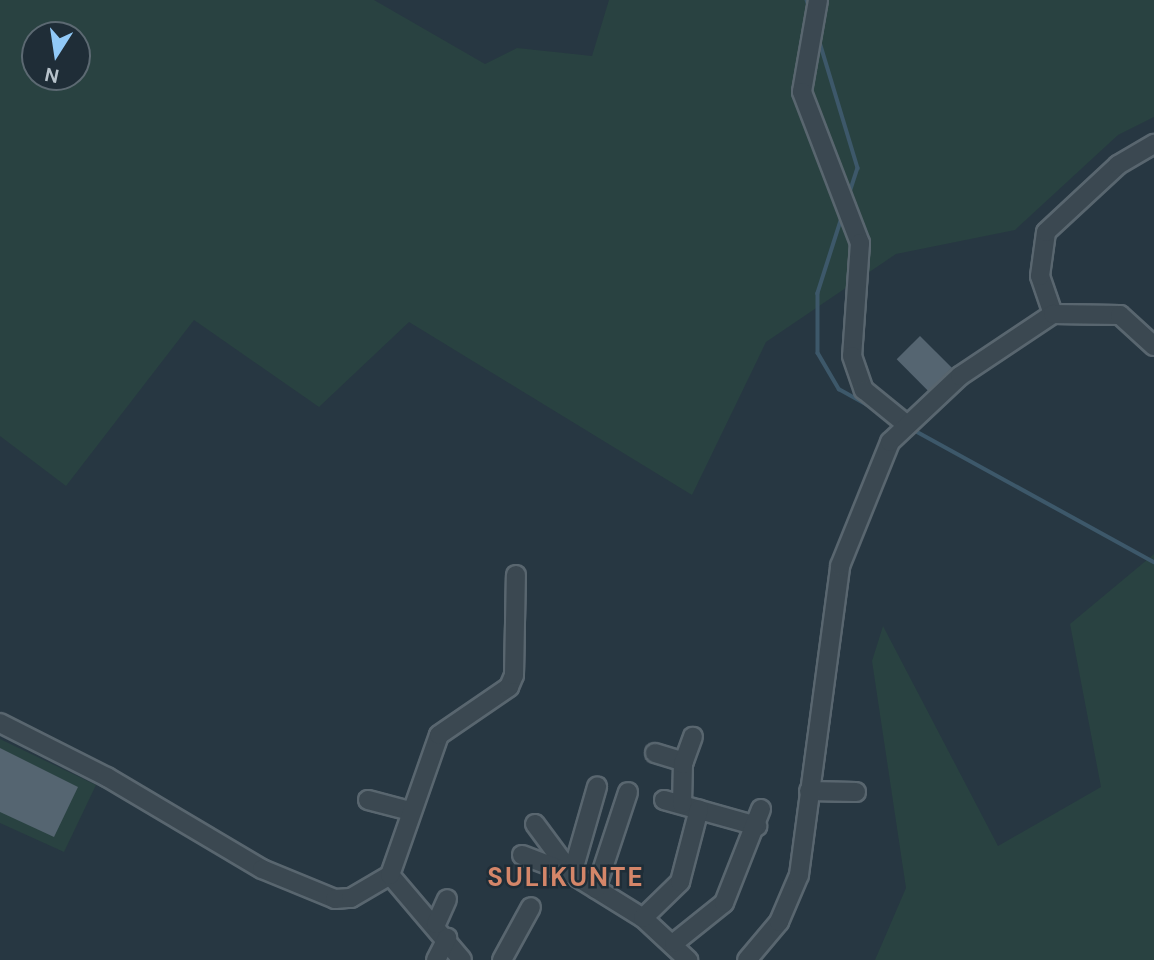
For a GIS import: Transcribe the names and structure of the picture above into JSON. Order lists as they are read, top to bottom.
{
  "districts": ["SULIKUNTE"],
  "north": "bottom"
}
